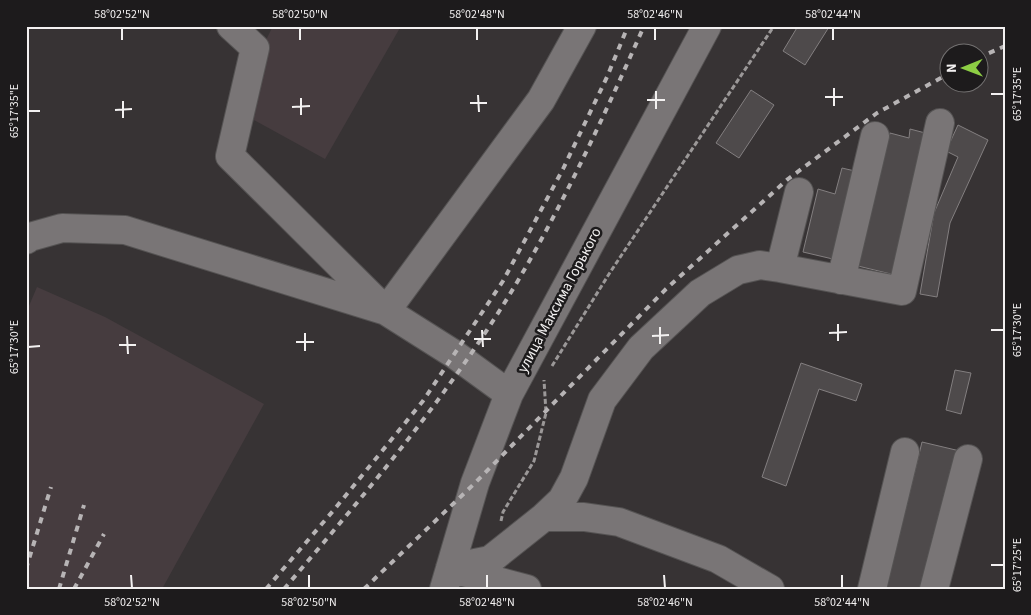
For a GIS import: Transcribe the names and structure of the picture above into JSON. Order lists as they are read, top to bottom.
{
  "streets": {
    "street": ["улица Максима Горького"]
  },
  "north": "left",
  "coordinates": [
    "58°02'52\"N",
    "58°02'50\"N",
    "58°02'48\"N",
    "58°02'46\"N",
    "58°02'44\"N",
    "65°17'35\"E",
    "65°17'30\"E",
    "65°17'25\"E"
  ]
}
